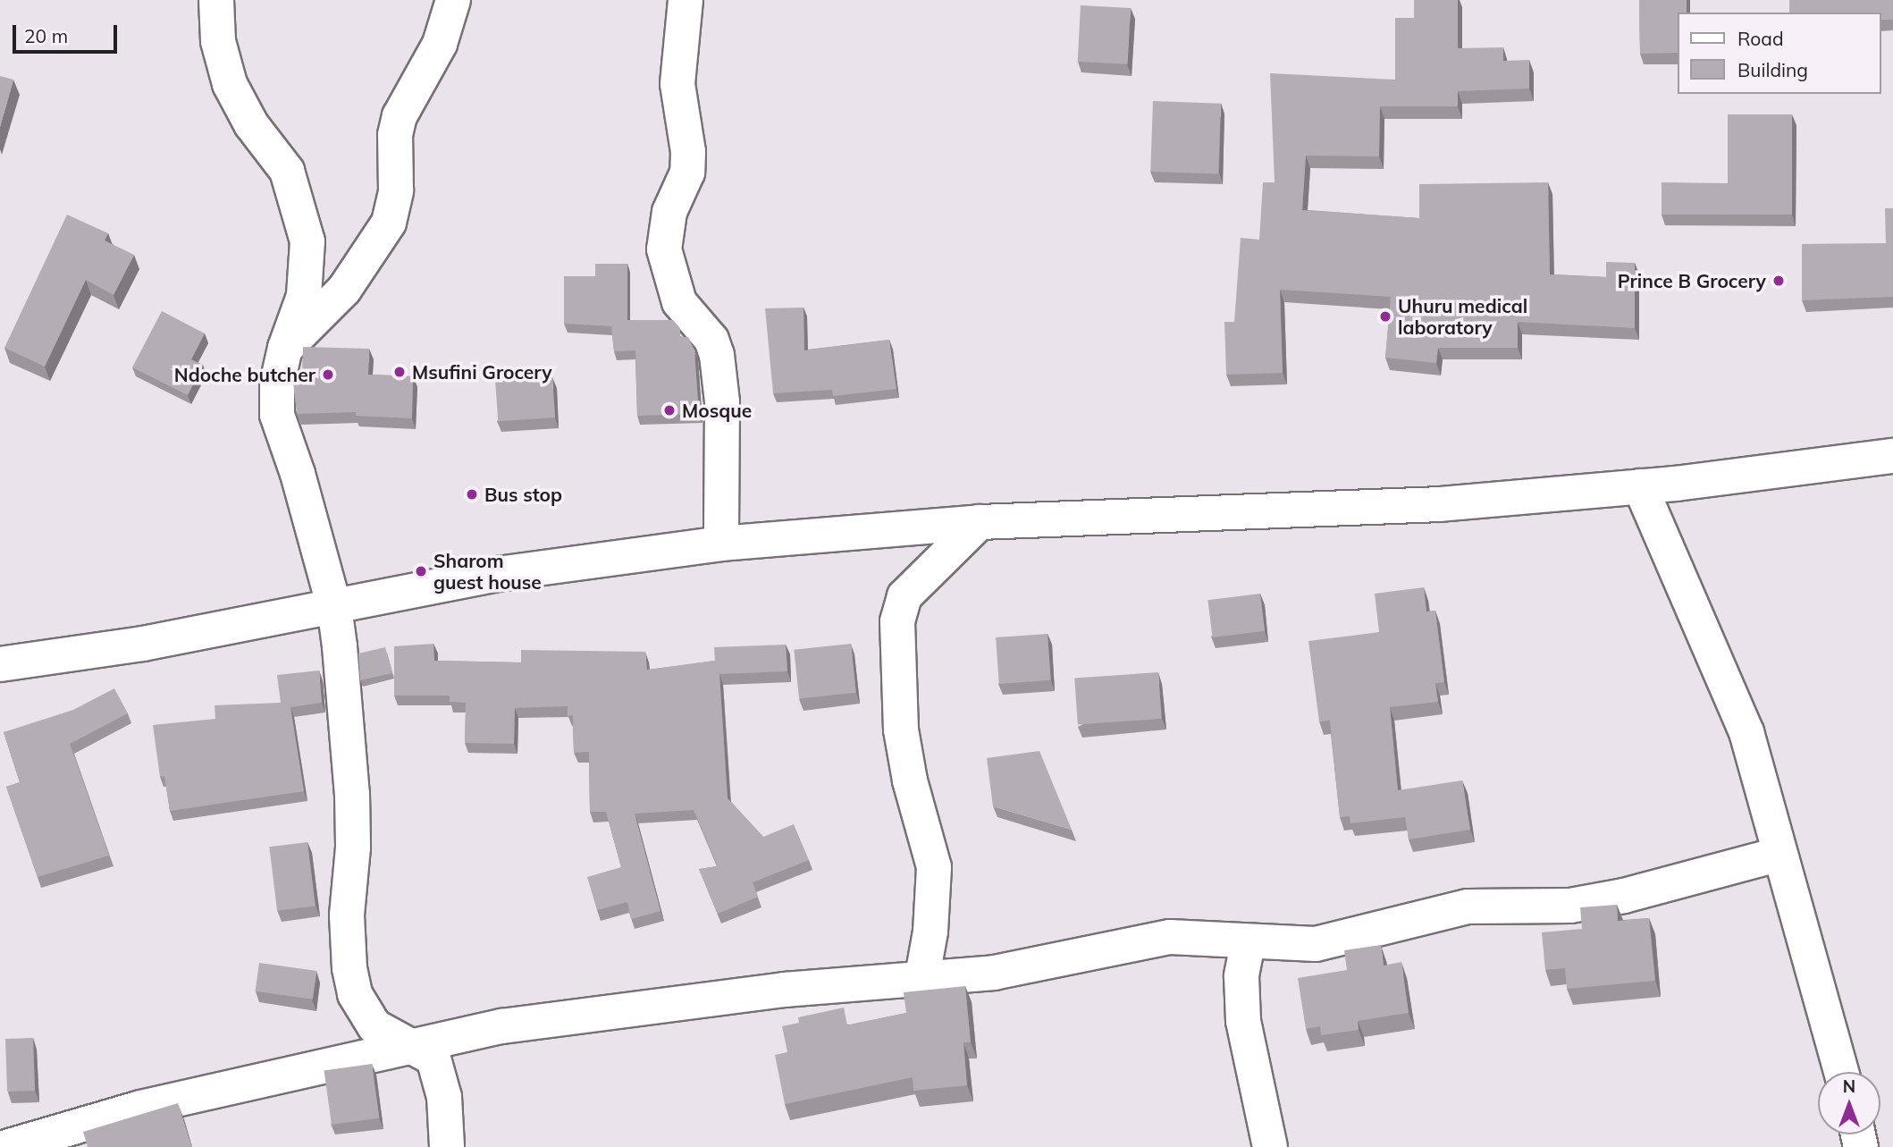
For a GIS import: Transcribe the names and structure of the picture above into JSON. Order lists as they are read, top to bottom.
{
  "places": [
    "Prince B Grocery",
    "Uhuru medical laboratory",
    "Msufini Grocery",
    "Ndoche butcher",
    "Mosque",
    "Bus stop",
    "Sharom guest house"
  ],
  "legend": ["Road", "Building"],
  "scale_bar": "20 m",
  "north": "top"
}
